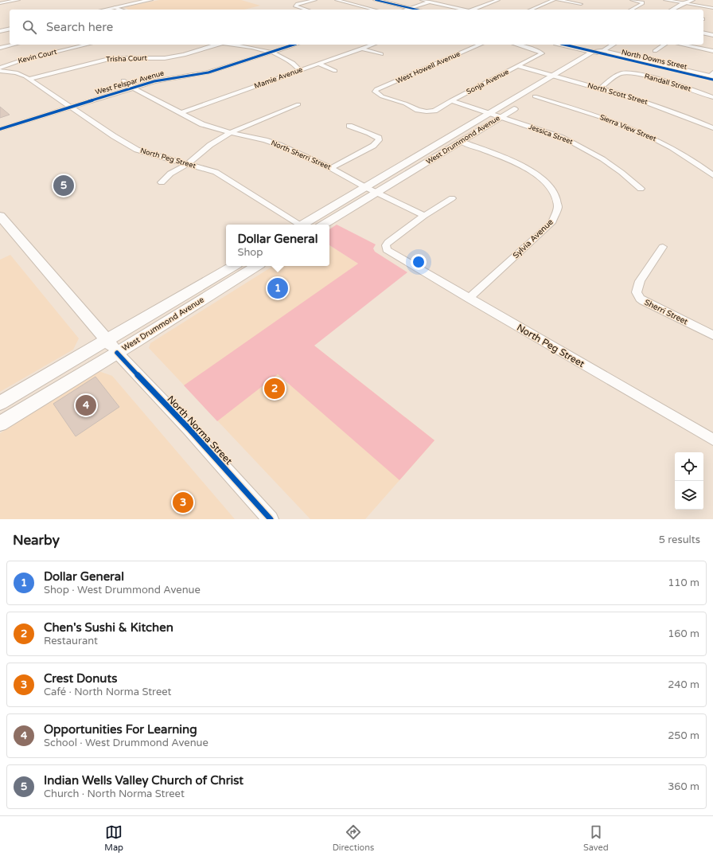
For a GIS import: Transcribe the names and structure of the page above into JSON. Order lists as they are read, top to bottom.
{
  "streets": {
    "main road": ["North Downs Street", "West Drummond Avenue", "North Norma Street"],
    "street": [
      "Kevin Court",
      "Trisha Court",
      "West Howell Avenue",
      "Mamie Avenue",
      "Sonja Avenue",
      "West Felspar Avenue",
      "Randall Street",
      "North Scott Street",
      "Sierra View Street",
      "Jessica Street",
      "North Sherri Street",
      "North Peg Street",
      "Sylvia Avenue",
      "Sherri Street"
    ]
  },
  "crossings": [
    ["Trisha Court", "North Peg Street"],
    ["North Downs Street", "West Drummond Avenue"],
    ["West Howell Avenue", "Sonja Avenue"],
    ["Mamie Avenue", "North Sherri Street"],
    ["Sonja Avenue", "North Scott Street"],
    ["Sonja Avenue", "Jessica Street"],
    ["West Felspar Avenue", "North Sherri Street"],
    ["West Felspar Avenue", "North Peg Street"],
    ["Randall Street", "North Scott Street"],
    ["North Scott Street", "West Drummond Avenue"],
    ["Jessica Street", "West Drummond Avenue"],
    ["West Drummond Avenue", "North Sherri Street"],
    ["West Drummond Avenue", "Sylvia Avenue"],
    ["West Drummond Avenue", "North Norma Street"],
    ["North Sherri Street", "North Peg Street"],
    ["North Peg Street", "Sylvia Avenue"]
  ],
  "page": {
    "search": "Search here",
    "pins": [
      "5",
      "1",
      "2",
      "4",
      "3"
    ],
    "popup": ["Dollar General", "Shop"],
    "heading": ["Nearby", "5 results"],
    "list": [
      {
        "mark": "1",
        "name": "Dollar General",
        "note": "Shop · West Drummond Avenue",
        "value": "110 m"
      },
      {
        "mark": "2",
        "name": "Chen's Sushi & Kitchen",
        "note": "Restaurant",
        "value": "160 m"
      },
      {
        "mark": "3",
        "name": "Crest Donuts",
        "note": "Café · North Norma Street",
        "value": "240 m"
      },
      {
        "mark": "4",
        "name": "Opportunities For Learning",
        "note": "School · West Drummond Avenue",
        "value": "250 m"
      },
      {
        "mark": "5",
        "name": "Indian Wells Valley Church of Christ",
        "note": "Church · North Norma Street",
        "value": "360 m"
      }
    ],
    "nav": ["Map", "Directions", "Saved"]
  }
}
